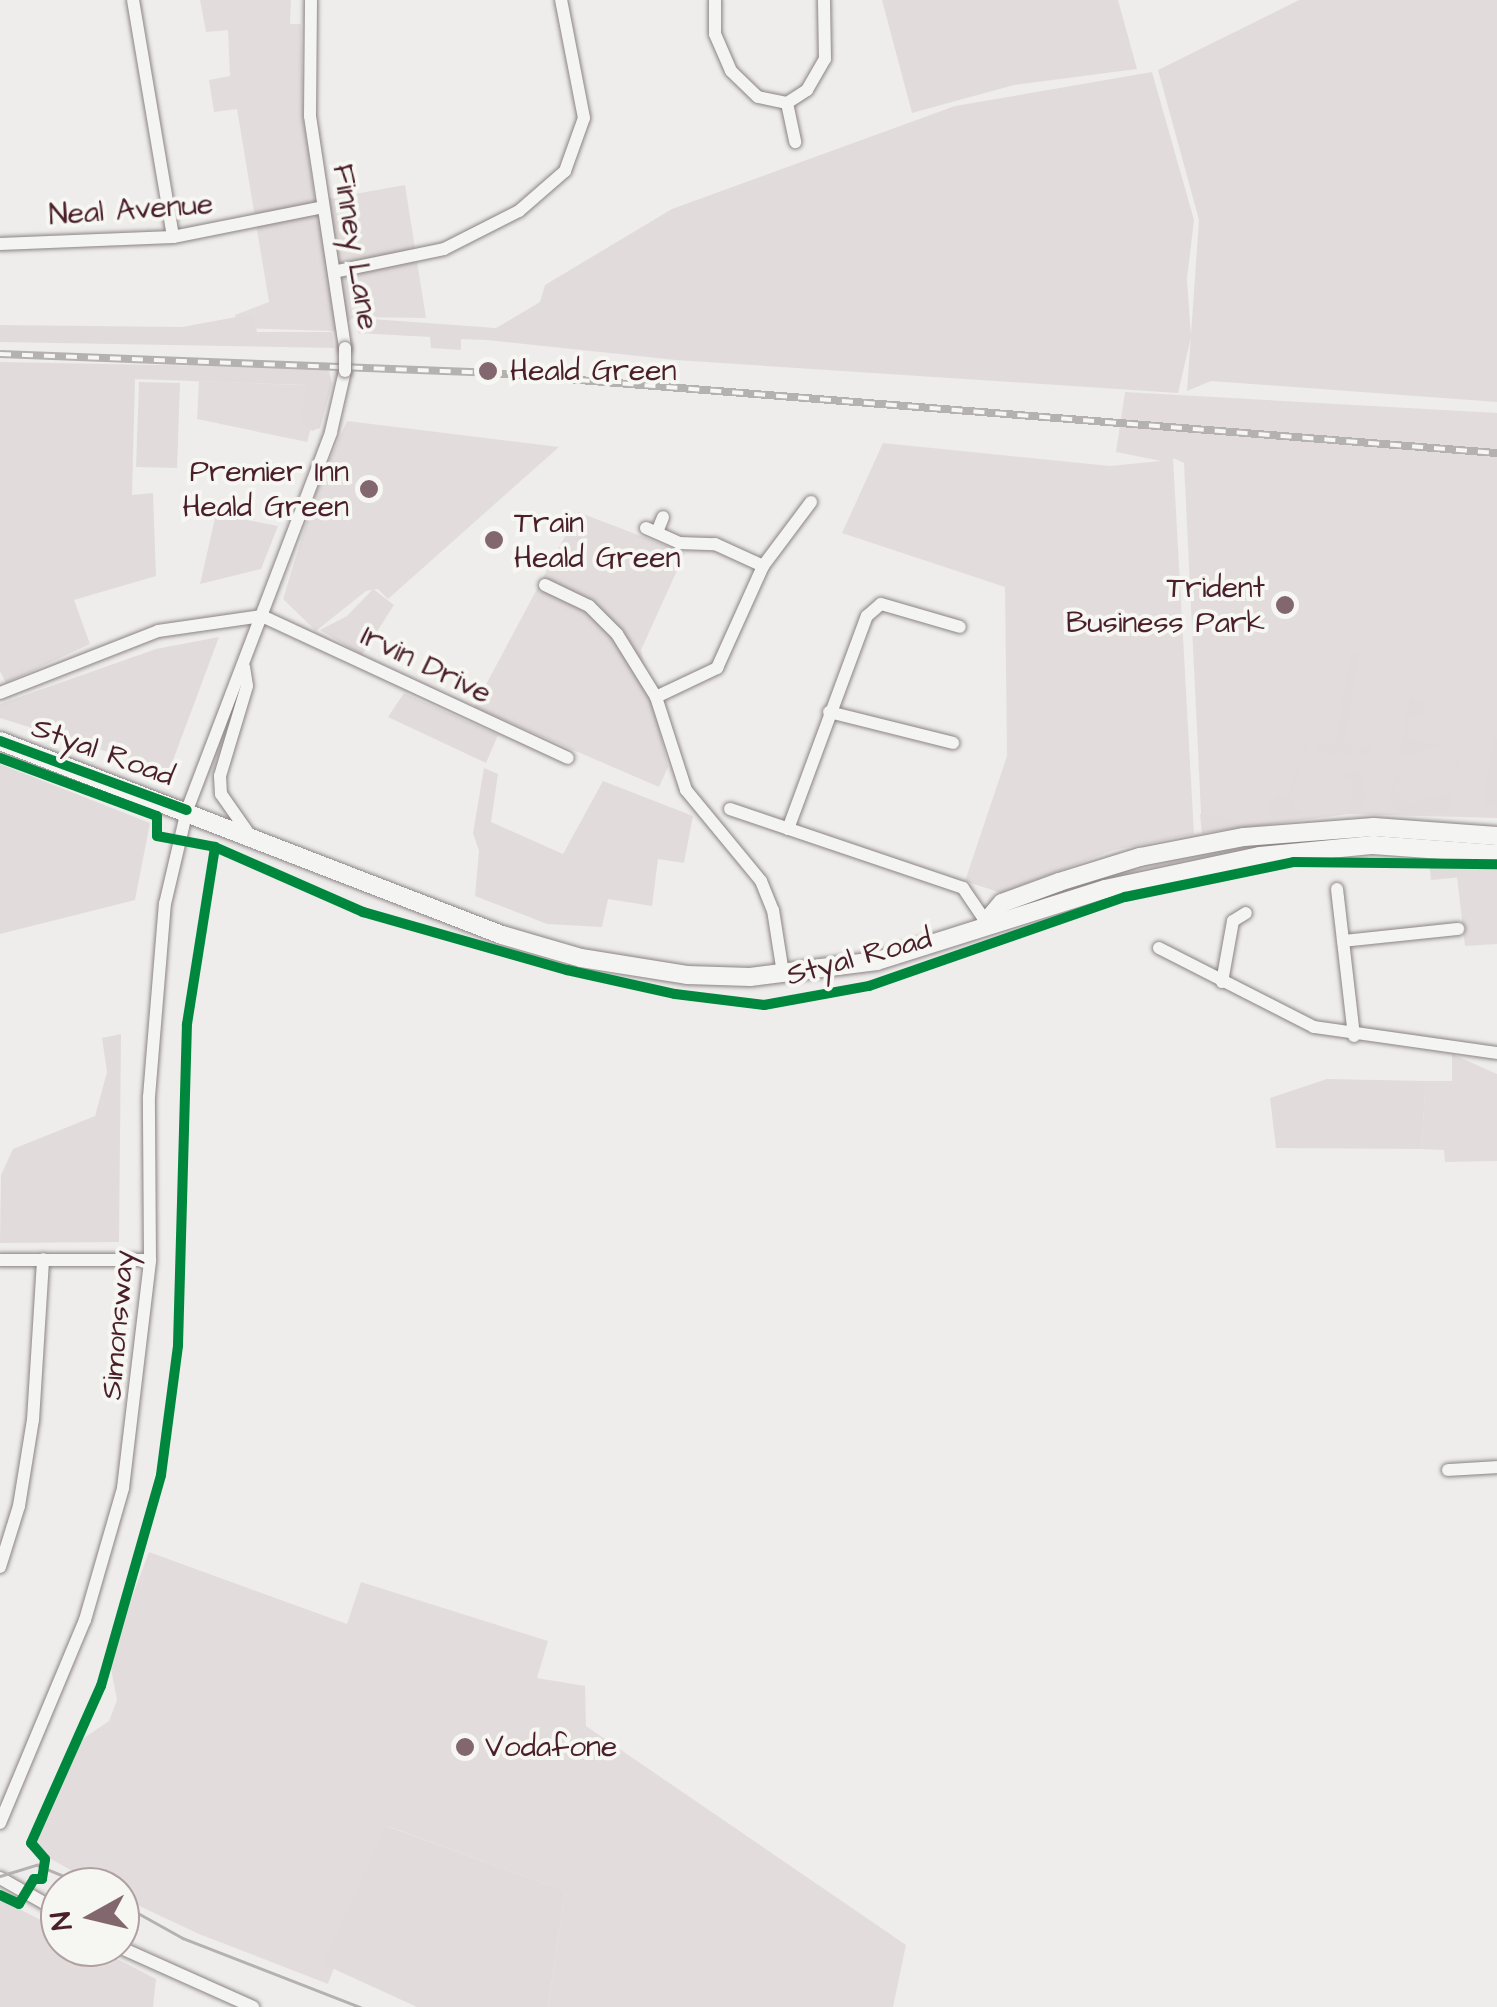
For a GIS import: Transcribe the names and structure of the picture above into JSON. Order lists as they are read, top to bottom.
{
  "streets": {
    "main road": ["Styal Road"],
    "street": [
      "Neal Avenue",
      "Finney Lane",
      "Irvin Drive",
      "Simonsway"
    ]
  },
  "crossings": [
    ["Neal Avenue", "Finney Lane"],
    ["Finney Lane", "Irvin Drive"],
    ["Finney Lane", "Styal Road"],
    ["Finney Lane", "Simonsway"],
    ["Styal Road", "Simonsway"]
  ],
  "places": [
    "Heald Green",
    "Premier Inn Heald Green",
    "Train Heald Green",
    "Trident Business Park",
    "Vodafone"
  ],
  "north": "left"
}
